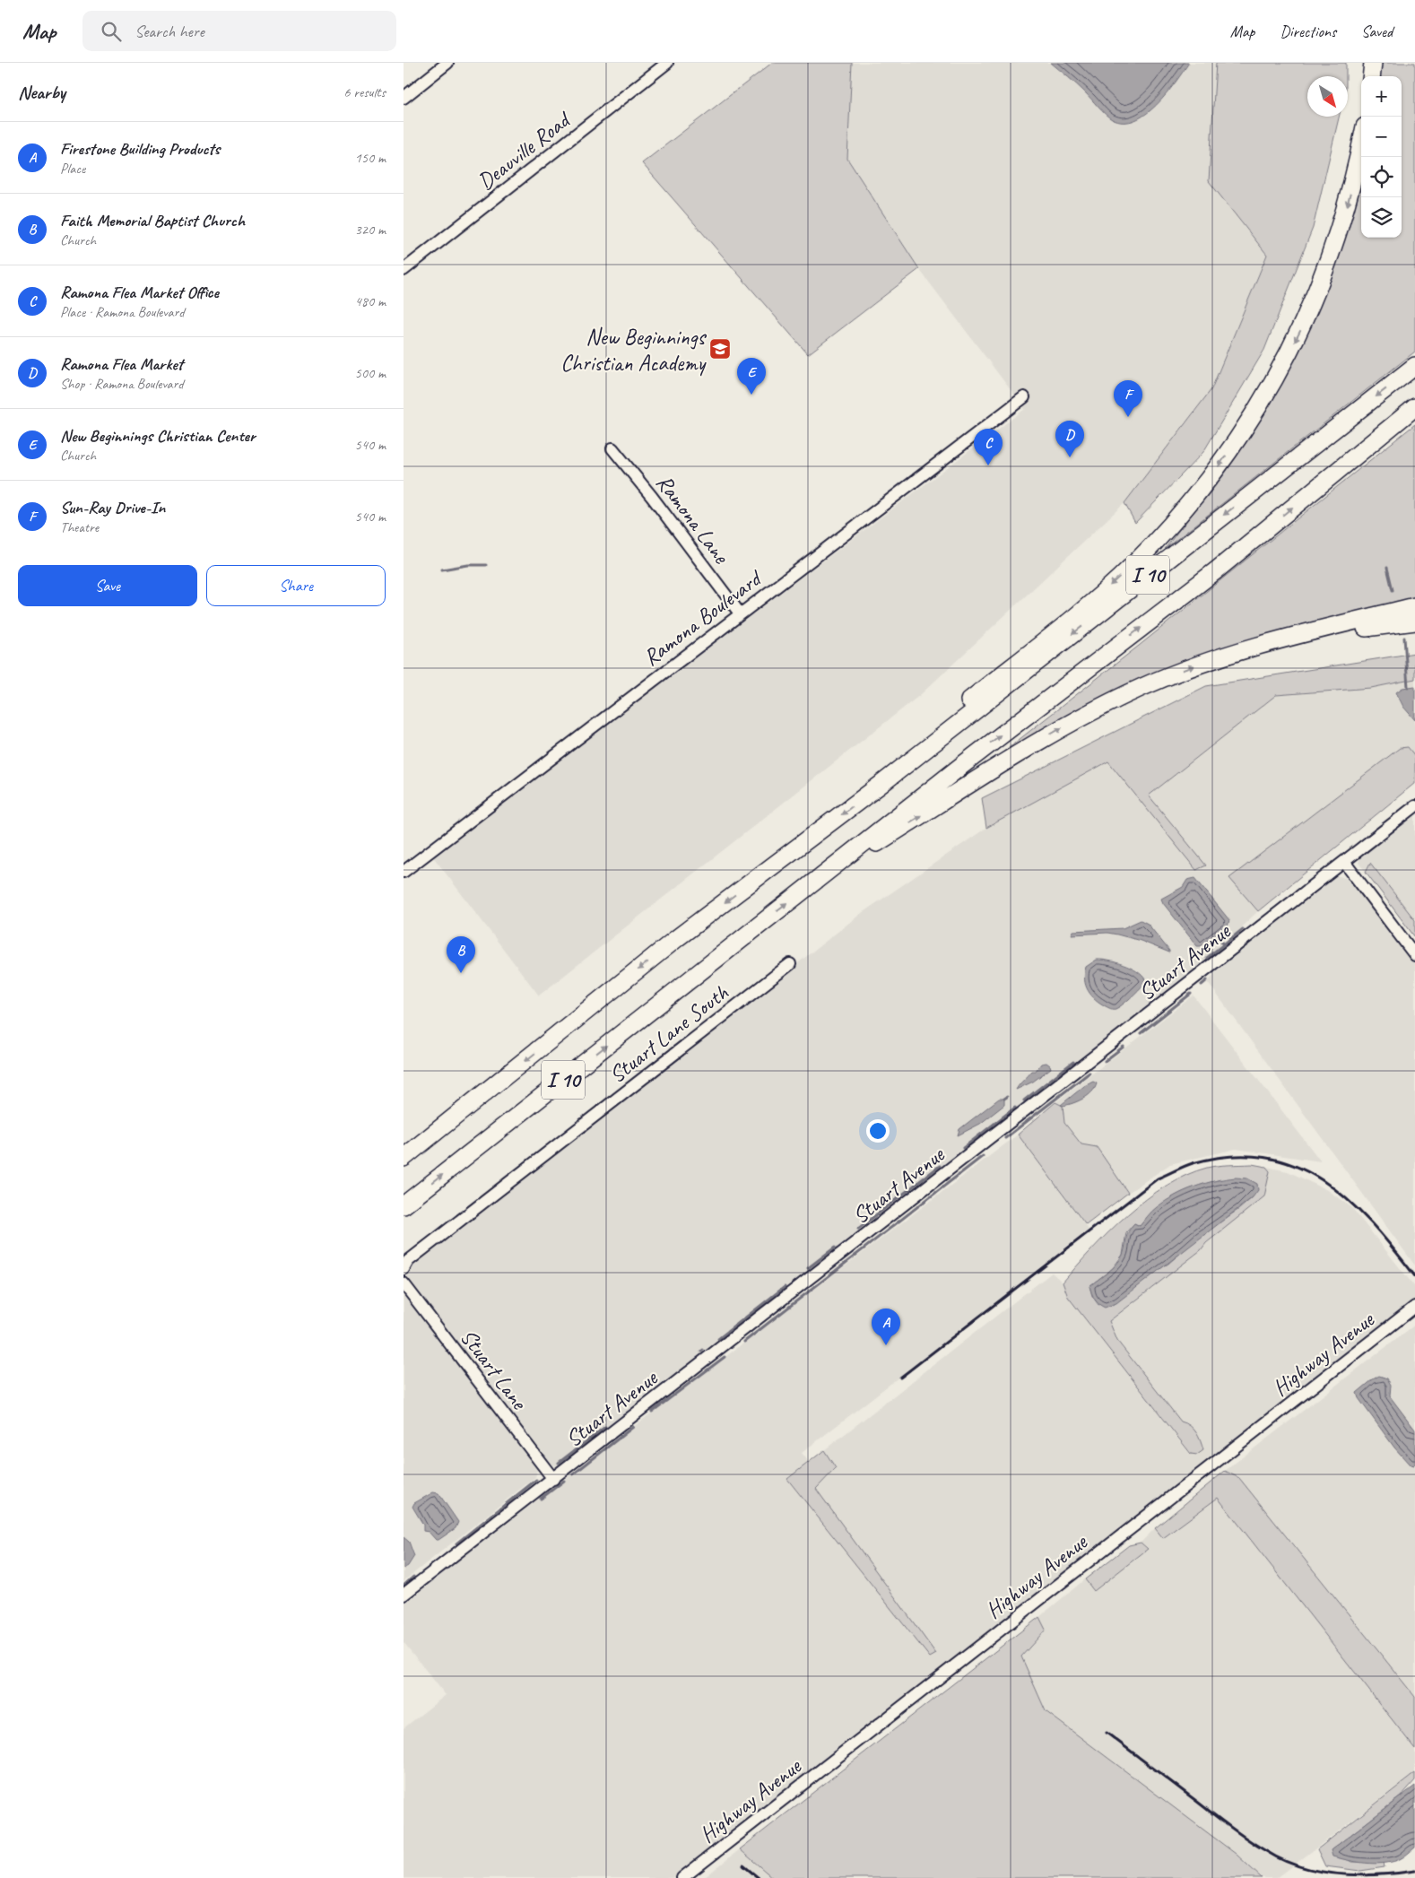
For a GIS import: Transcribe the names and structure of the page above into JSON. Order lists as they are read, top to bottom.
{
  "streets": {
    "highway": ["I 10"],
    "street": [
      "Deauville Road",
      "Ramona Lane",
      "Ramona Boulevard",
      "Stuart Avenue",
      "Stuart Lane South",
      "Highway Avenue",
      "Stuart Lane"
    ]
  },
  "crossings": [
    ["Ramona Lane", "Ramona Boulevard"],
    ["Stuart Avenue", "Stuart Lane"]
  ],
  "places": {
    "school or university": ["New Beginnings Christian Academy"]
  },
  "north": "bottom right",
  "page": {
    "header": "Map",
    "search": "Search here",
    "nav": ["Map", "Directions", "Saved"],
    "heading": ["Nearby", "6 results"],
    "map_buttons": ["+", "−"],
    "list": [
      {
        "mark": "A",
        "name": "Firestone Building Products",
        "note": "Place",
        "value": "150 m"
      },
      {
        "mark": "B",
        "name": "Faith Memorial Baptist Church",
        "note": "Church",
        "value": "320 m"
      },
      {
        "mark": "C",
        "name": "Ramona Flea Market Office",
        "note": "Place · Ramona Boulevard",
        "value": "480 m"
      },
      {
        "mark": "D",
        "name": "Ramona Flea Market",
        "note": "Shop · Ramona Boulevard",
        "value": "500 m"
      },
      {
        "mark": "E",
        "name": "New Beginnings Christian Center",
        "note": "Church",
        "value": "540 m"
      },
      {
        "mark": "F",
        "name": "Sun-Ray Drive-In",
        "note": "Theatre",
        "value": "540 m"
      }
    ],
    "pins": [
      "E",
      "F",
      "D",
      "C",
      "B",
      "A"
    ],
    "buttons": ["Save", "Share"]
  }
}
